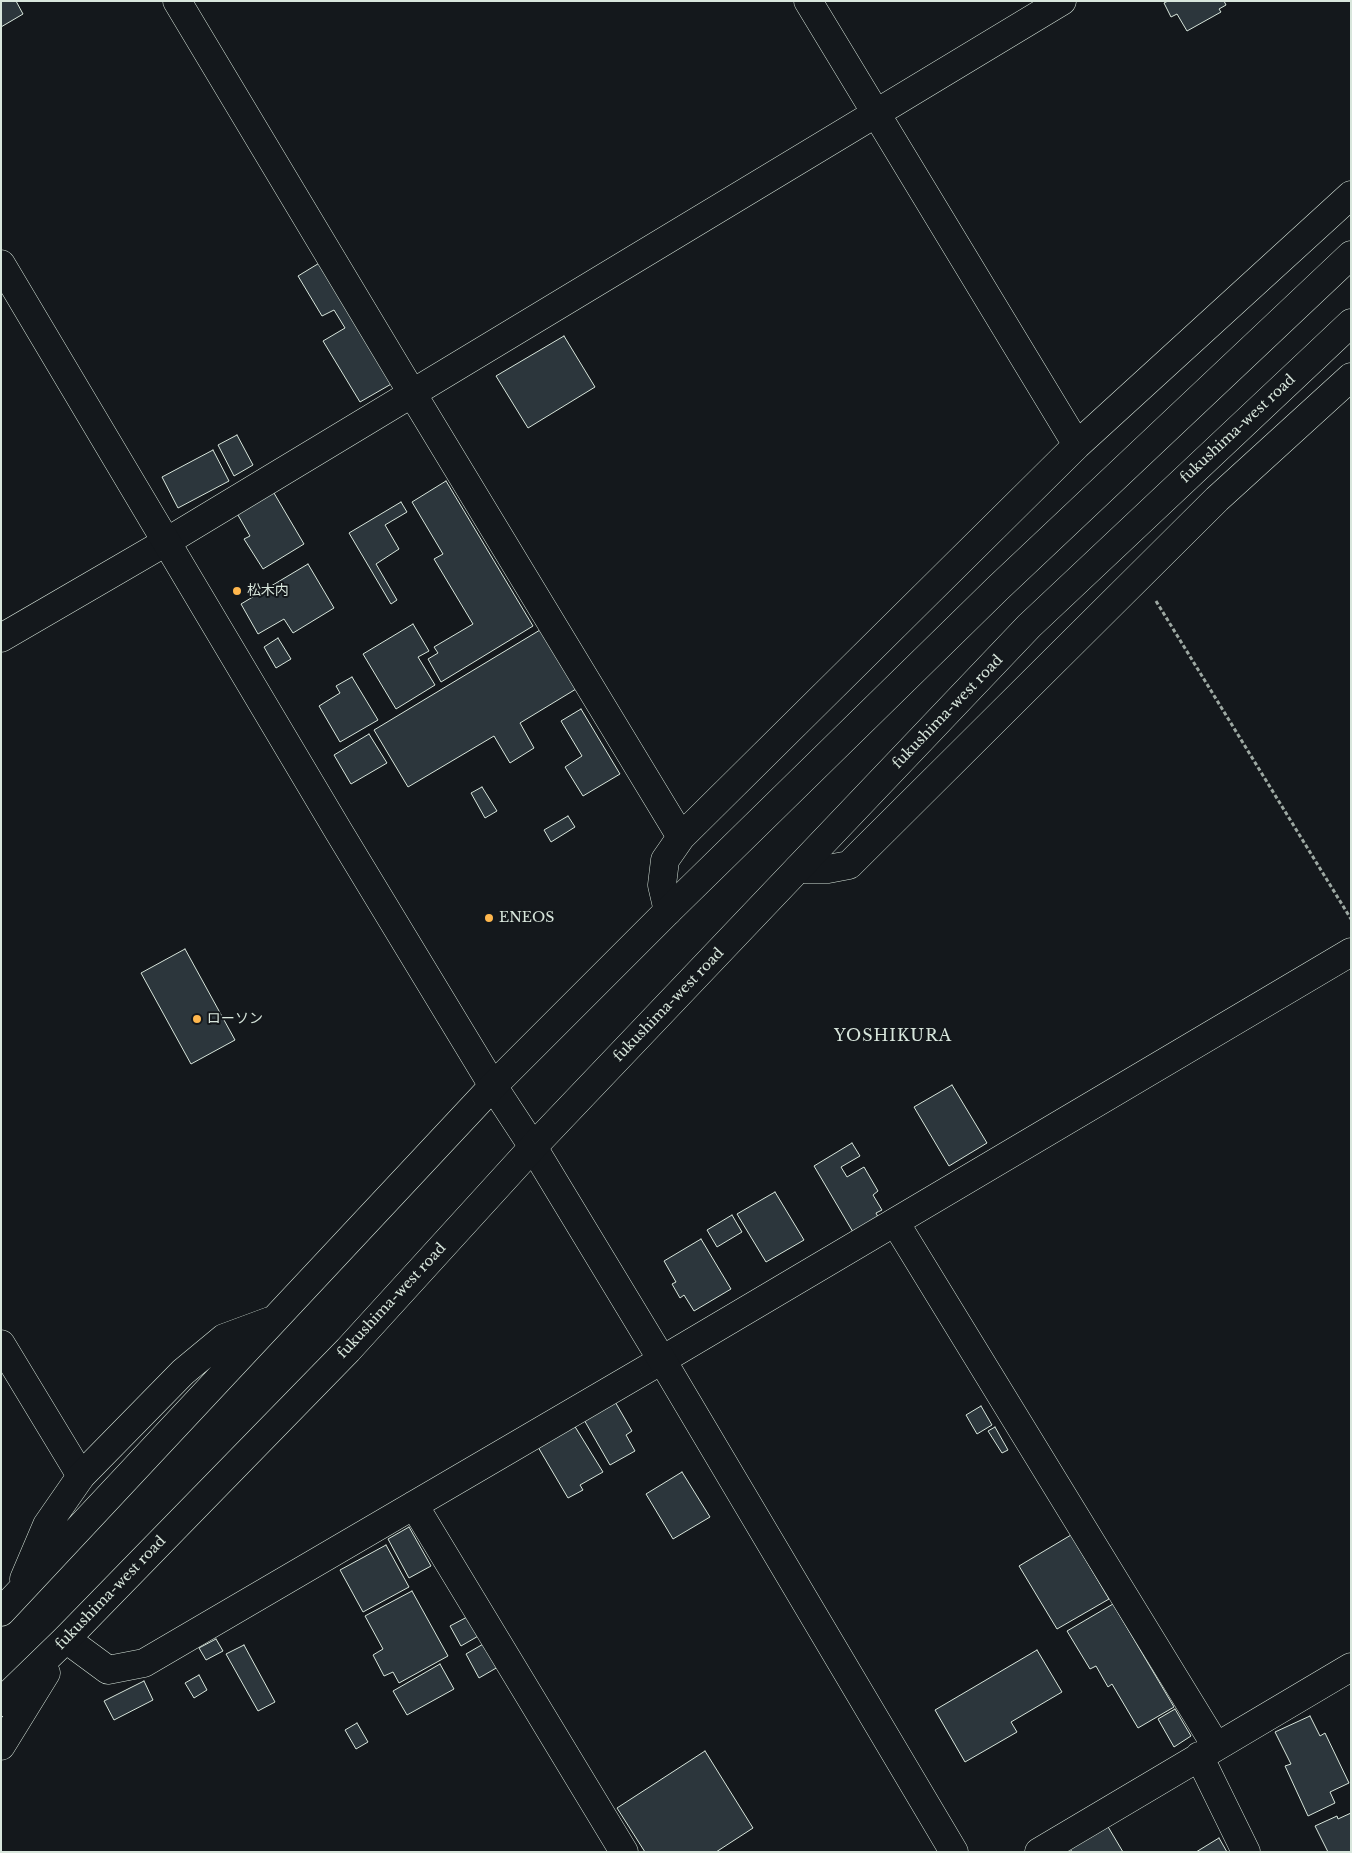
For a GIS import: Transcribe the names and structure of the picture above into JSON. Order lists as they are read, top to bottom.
{
  "streets": {
    "main road": ["fukushima-west road"]
  },
  "districts": ["YOSHIKURA"],
  "places": ["松木内", "ENEOS", "ローソン"]
}
